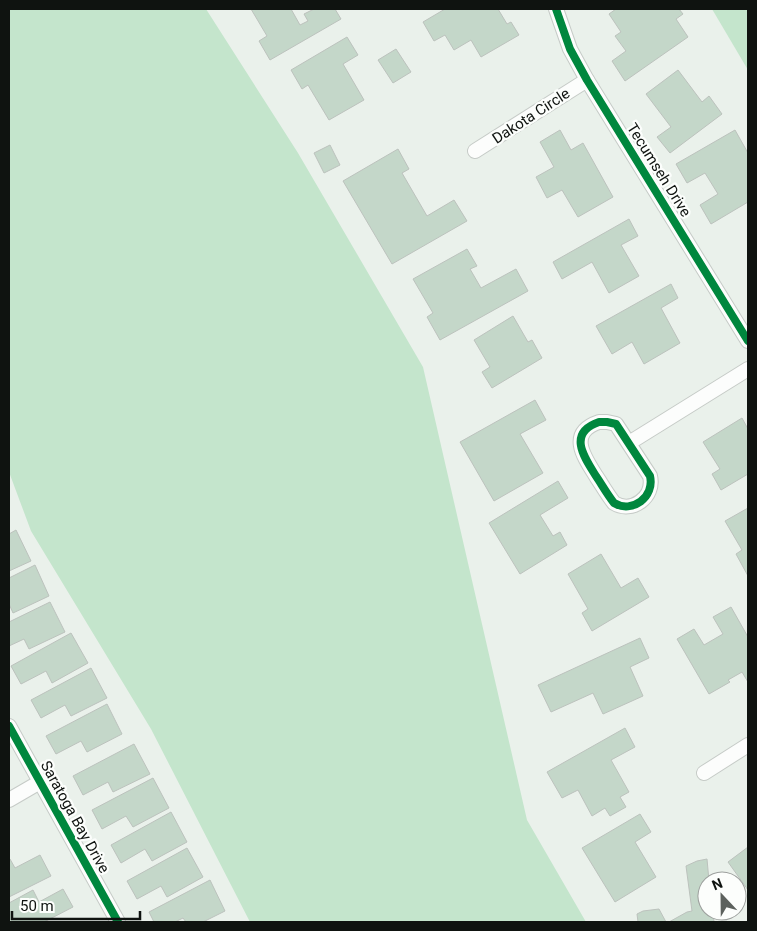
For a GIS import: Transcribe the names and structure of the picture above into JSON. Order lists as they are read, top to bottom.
{
  "streets": {
    "street": ["Dakota Circle", "Tecumseh Drive", "Saratoga Bay Drive"]
  },
  "crossings": [
    ["Dakota Circle", "Tecumseh Drive"]
  ],
  "scale_bar": "50 m",
  "north": "top"
}
